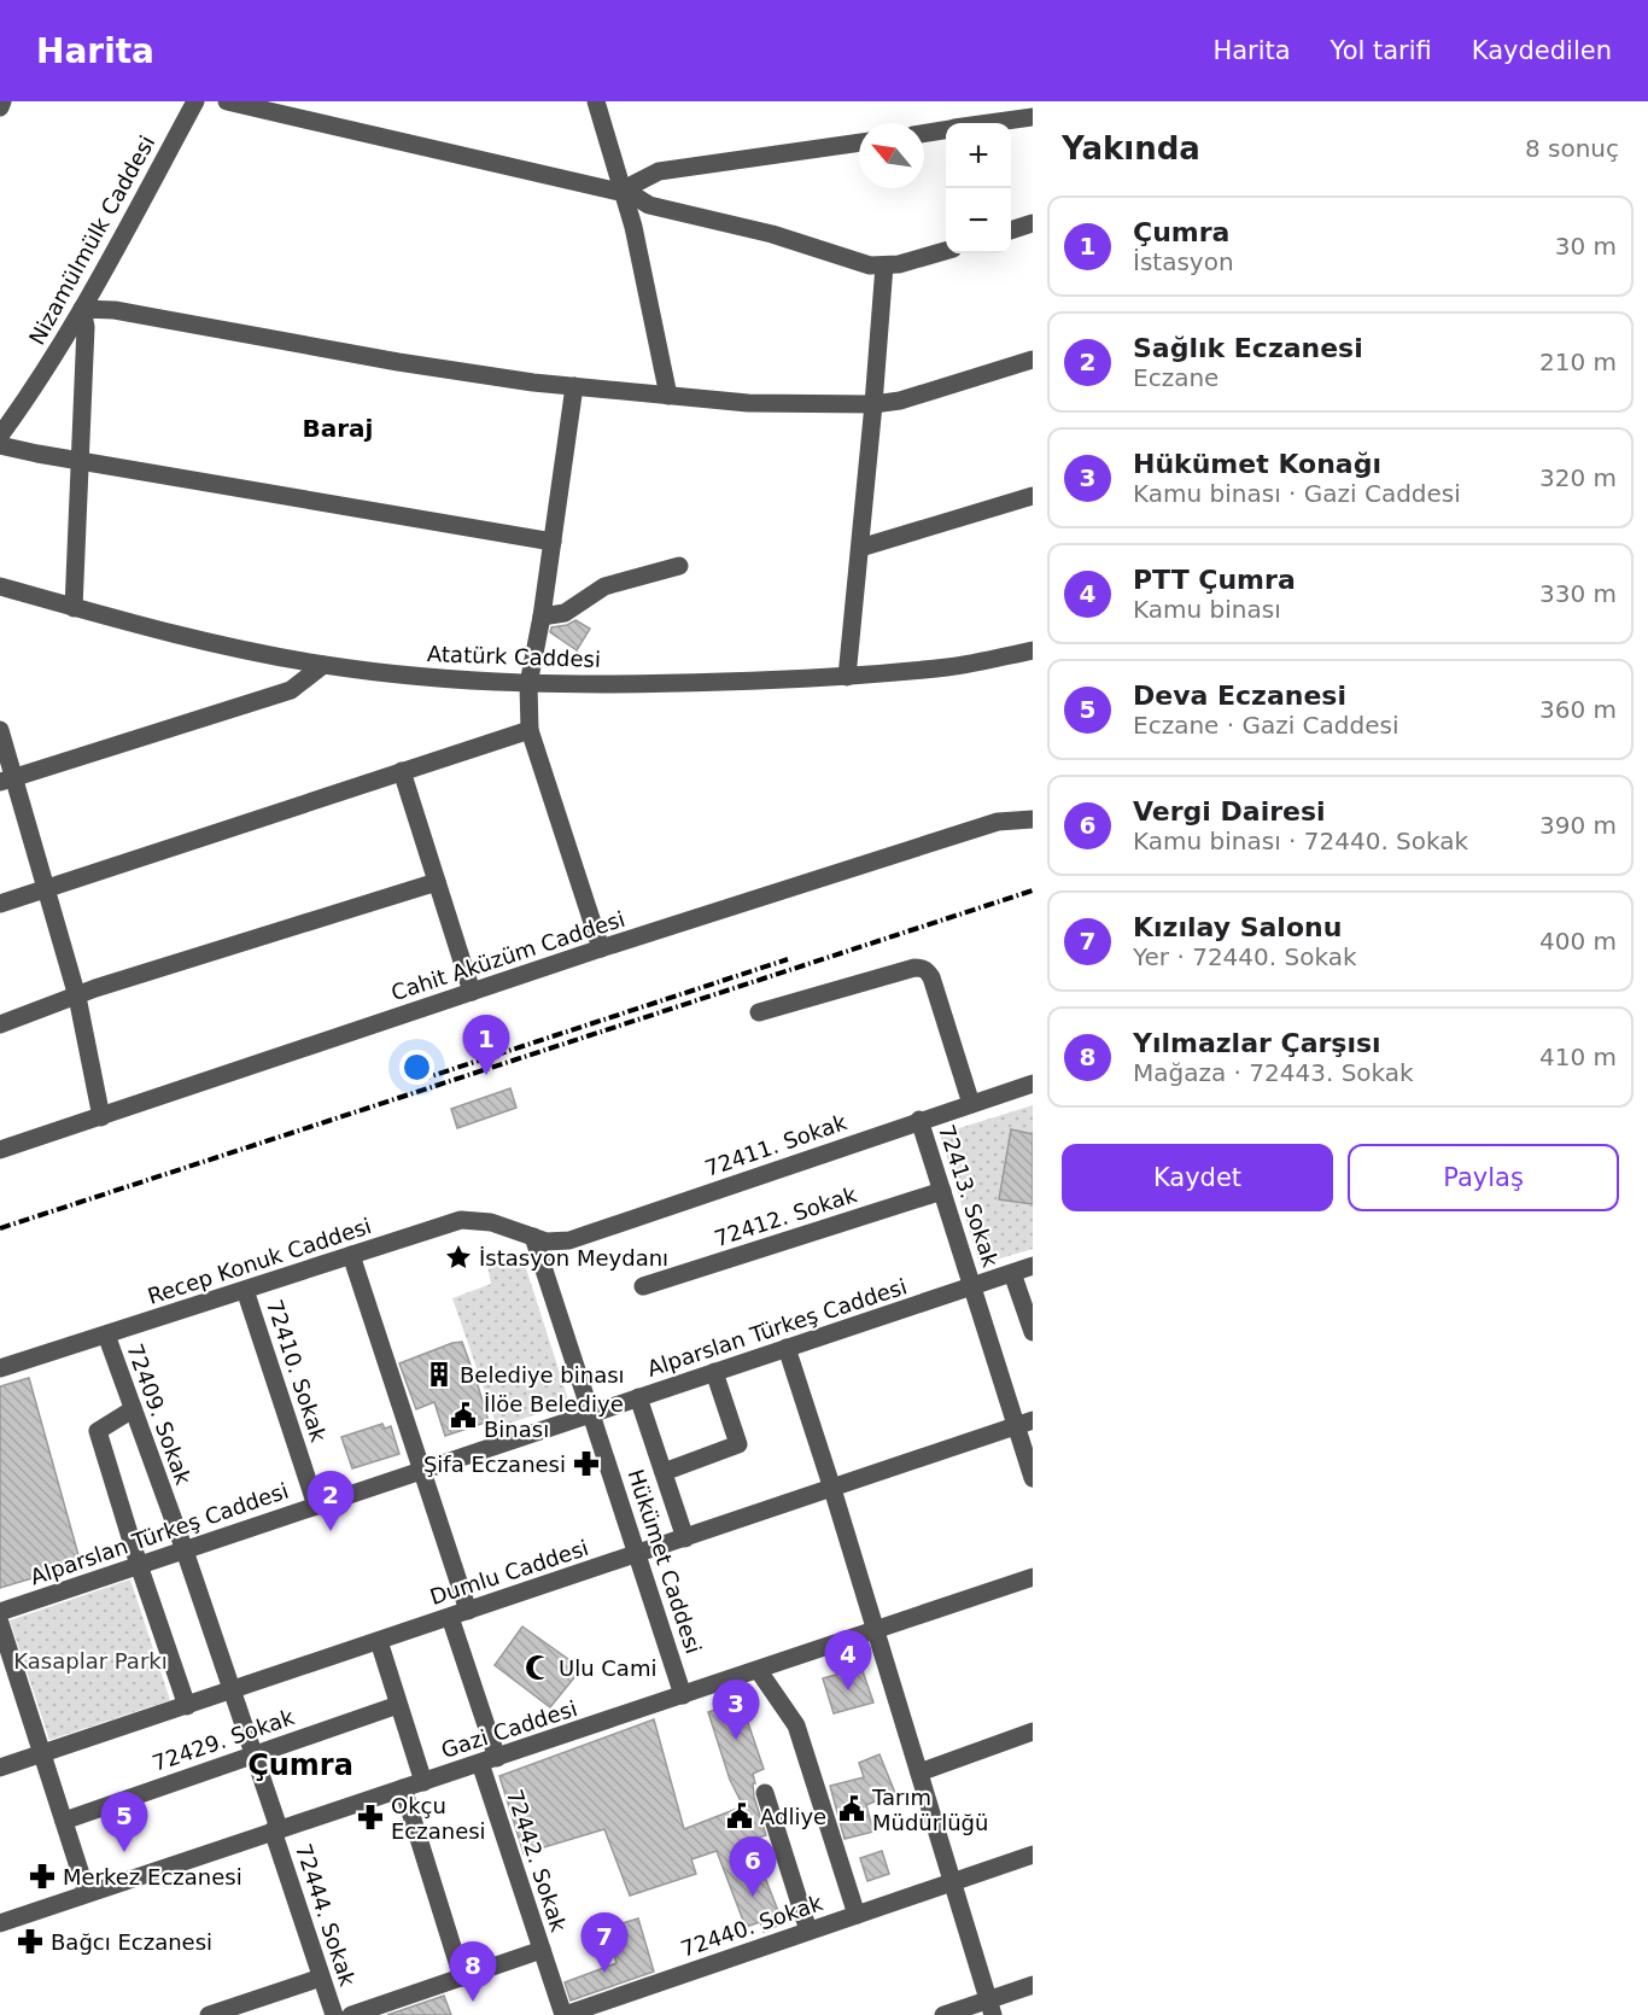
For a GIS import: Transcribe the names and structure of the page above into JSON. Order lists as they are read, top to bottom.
{
  "streets": {
    "street": [
      "Nizamülmülk Caddesi",
      "Atatürk Caddesi",
      "Cahit Aküzüm Caddesi",
      "72411. Sokak",
      "72413. Sokak",
      "72412. Sokak",
      "Recep Konuk Caddesi",
      "Alparslan Türkeş Caddesi",
      "72410. Sokak",
      "72409. Sokak",
      "Hükümet Caddesi",
      "Dumlu Caddesi",
      "Gazi Caddesi",
      "72429. Sokak",
      "72442. Sokak",
      "72444. Sokak",
      "72440. Sokak"
    ]
  },
  "crossings": [
    ["72411. Sokak", "72413. Sokak"],
    ["72411. Sokak", "Recep Konuk Caddesi"],
    ["72411. Sokak", "Hükümet Caddesi"],
    ["72413. Sokak", "72412. Sokak"],
    ["72413. Sokak", "Alparslan Türkeş Caddesi"],
    ["72413. Sokak", "Dumlu Caddesi"],
    ["Recep Konuk Caddesi", "72410. Sokak"],
    ["Recep Konuk Caddesi", "72409. Sokak"],
    ["Recep Konuk Caddesi", "Hükümet Caddesi"],
    ["Recep Konuk Caddesi", "72442. Sokak"],
    ["Alparslan Türkeş Caddesi", "72410. Sokak"],
    ["Alparslan Türkeş Caddesi", "72409. Sokak"],
    ["Alparslan Türkeş Caddesi", "Hükümet Caddesi"],
    ["Alparslan Türkeş Caddesi", "72442. Sokak"],
    ["72409. Sokak", "Dumlu Caddesi"],
    ["72409. Sokak", "72444. Sokak"],
    ["Hükümet Caddesi", "Dumlu Caddesi"],
    ["Hükümet Caddesi", "Gazi Caddesi"],
    ["Dumlu Caddesi", "72442. Sokak"],
    ["Dumlu Caddesi", "72444. Sokak"],
    ["Gazi Caddesi", "72442. Sokak"],
    ["Gazi Caddesi", "72444. Sokak"],
    ["72429. Sokak", "72444. Sokak"],
    ["72442. Sokak", "72440. Sokak"]
  ],
  "districts": ["Baraj", "Çumra"],
  "parks": ["Kasaplar Parkı"],
  "places": {
    "place": ["İstasyon Meydanı"],
    "building": ["Belediye binası"],
    "public building": ["İlöe Belediye Binası", "Tarım Müdürlüğü", "Adliye"],
    "pharmacy": [
      "Şifa Eczanesi",
      "Okçu Eczanesi",
      "Merkez Eczanesi",
      "Bağcı Eczanesi"
    ],
    "mosque": ["Ulu Cami"]
  },
  "north": "top left",
  "page": {
    "header": "Harita",
    "nav": ["Harita", "Yol tarifi", "Kaydedilen"],
    "heading": ["Yakında", "8 sonuç"],
    "map_buttons": ["+", "−"],
    "list": [
      {
        "mark": "1",
        "name": "Çumra",
        "note": "İstasyon",
        "value": "30 m"
      },
      {
        "mark": "2",
        "name": "Sağlık Eczanesi",
        "note": "Eczane",
        "value": "210 m"
      },
      {
        "mark": "3",
        "name": "Hükümet Konağı",
        "note": "Kamu binası · Gazi Caddesi",
        "value": "320 m"
      },
      {
        "mark": "4",
        "name": "PTT Çumra",
        "note": "Kamu binası",
        "value": "330 m"
      },
      {
        "mark": "5",
        "name": "Deva Eczanesi",
        "note": "Eczane · Gazi Caddesi",
        "value": "360 m"
      },
      {
        "mark": "6",
        "name": "Vergi Dairesi",
        "note": "Kamu binası · 72440. Sokak",
        "value": "390 m"
      },
      {
        "mark": "7",
        "name": "Kızılay Salonu",
        "note": "Yer · 72440. Sokak",
        "value": "400 m"
      },
      {
        "mark": "8",
        "name": "Yılmazlar Çarşısı",
        "note": "Mağaza · 72443. Sokak",
        "value": "410 m"
      }
    ],
    "pins": [
      "1",
      "2",
      "4",
      "3",
      "5",
      "6",
      "7",
      "8"
    ],
    "buttons": ["Kaydet", "Paylaş"]
  }
}
